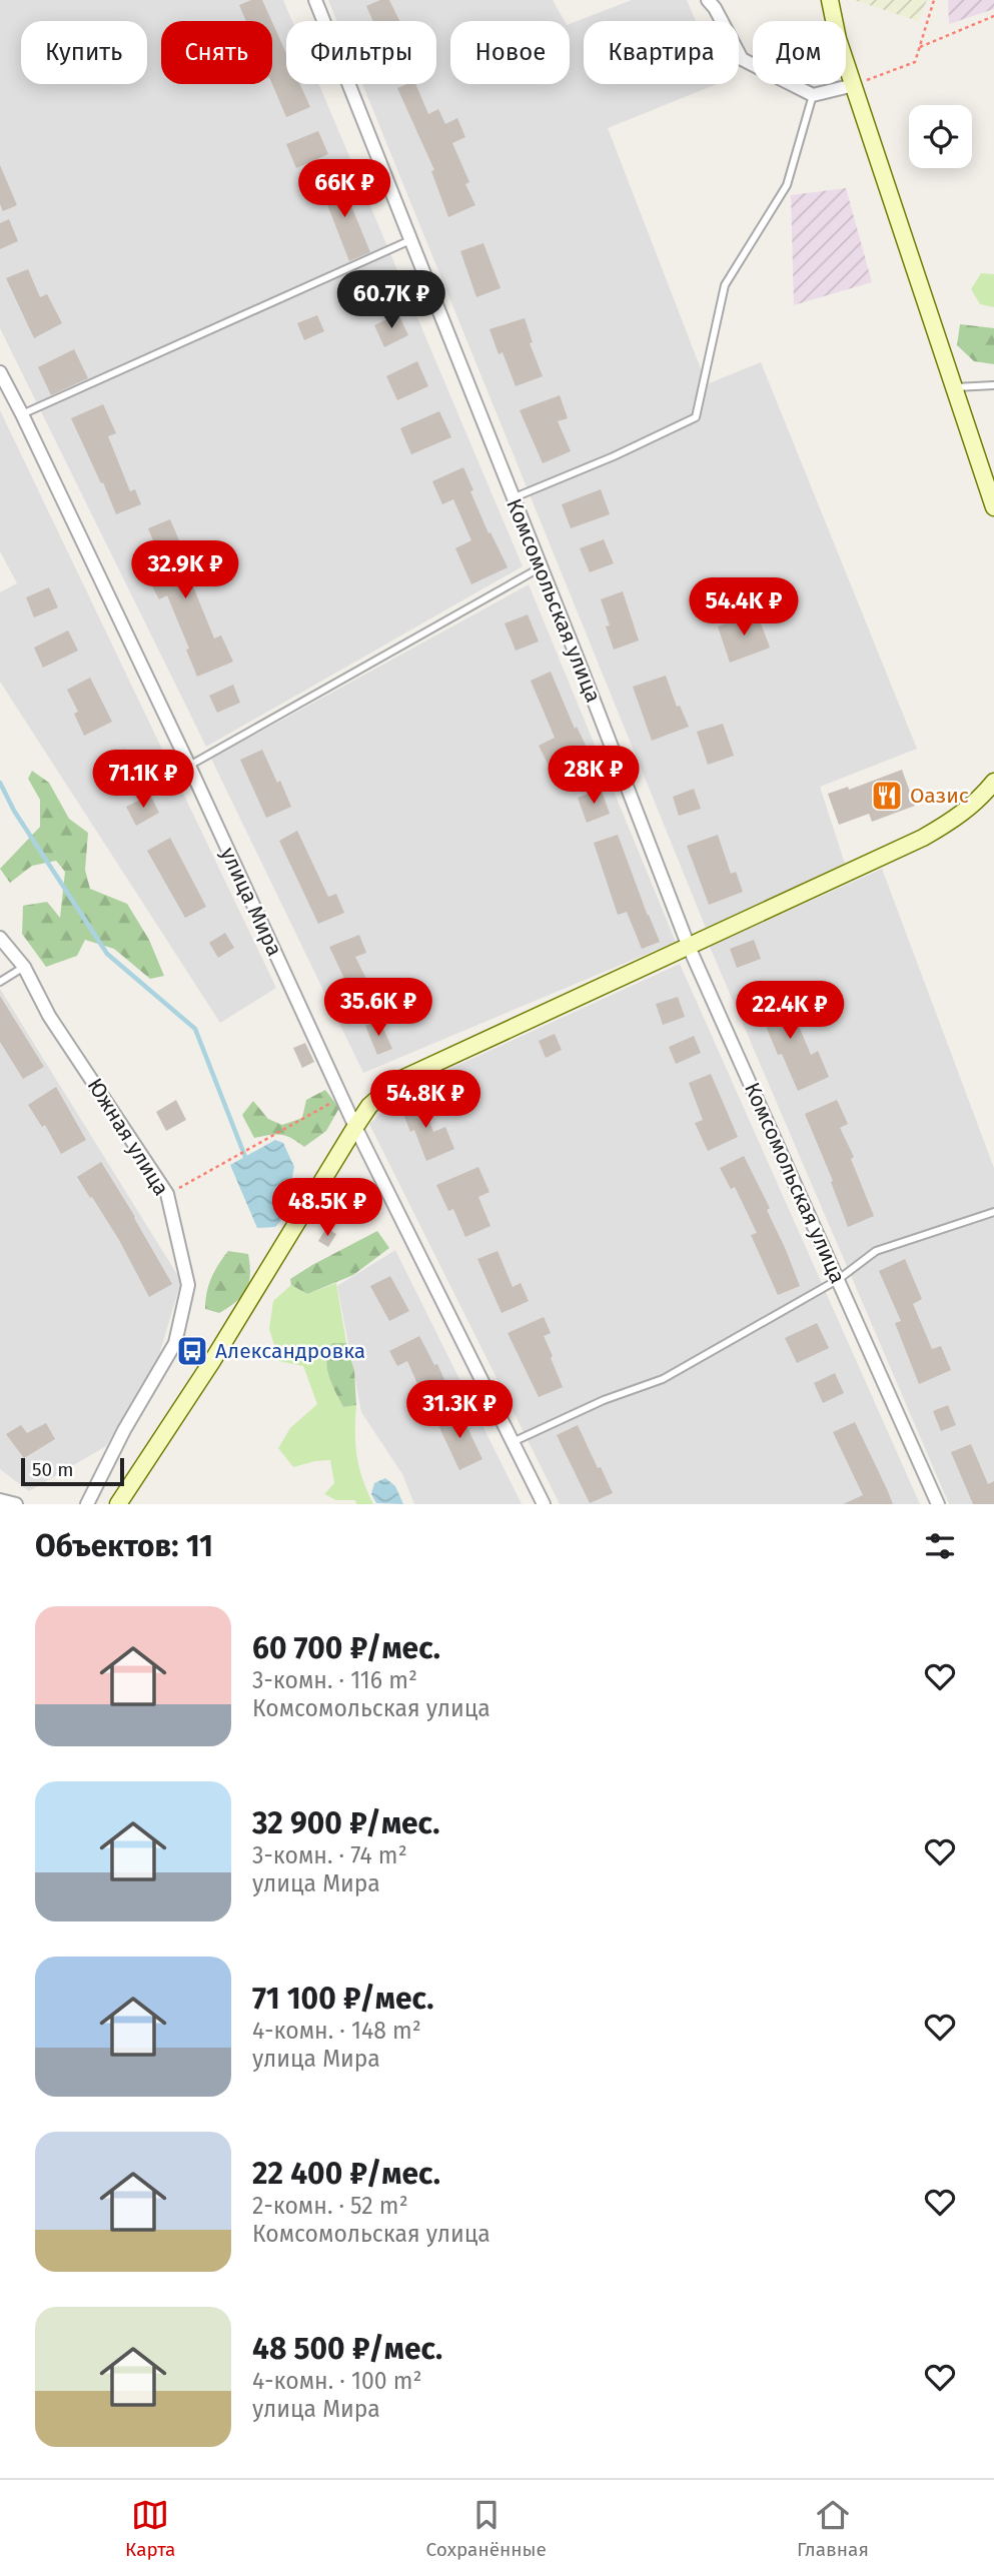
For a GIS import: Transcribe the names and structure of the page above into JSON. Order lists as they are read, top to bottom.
{
  "streets": {
    "street": ["Комсомольская улица", "улица Мира", "Южная улица"]
  },
  "places": {
    "restaurant": ["Оазис"],
    "bus stop": ["Александровка"]
  },
  "scale_bar": "50 m",
  "page": {
    "chip": [
      "Купить",
      "Снять",
      "Фильтры",
      "Новое",
      "Квартира",
      "Дом"
    ],
    "price": [
      "66K ₽",
      "60.7K ₽",
      "32.9K ₽",
      "54.4K ₽",
      "28K ₽",
      "71.1K ₽",
      "35.6K ₽",
      "22.4K ₽",
      "54.8K ₽",
      "48.5K ₽",
      "31.3K ₽"
    ],
    "scale": "50 m",
    "heading": "Объектов: 11",
    "list": [
      {
        "name": "60 700 ₽/мес.",
        "note": "3-комн. · 116 m² · Комсомольская улица"
      },
      {
        "name": "32 900 ₽/мес.",
        "note": "3-комн. · 74 m² · улица Мира"
      },
      {
        "name": "71 100 ₽/мес.",
        "note": "4-комн. · 148 m² · улица Мира"
      },
      {
        "name": "22 400 ₽/мес.",
        "note": "2-комн. · 52 m² · Комсомольская улица"
      },
      {
        "name": "48 500 ₽/мес.",
        "note": "4-комн. · 100 m² · улица Мира"
      }
    ],
    "tabs": ["Карта", "Сохранённые", "Главная"]
  }
}
